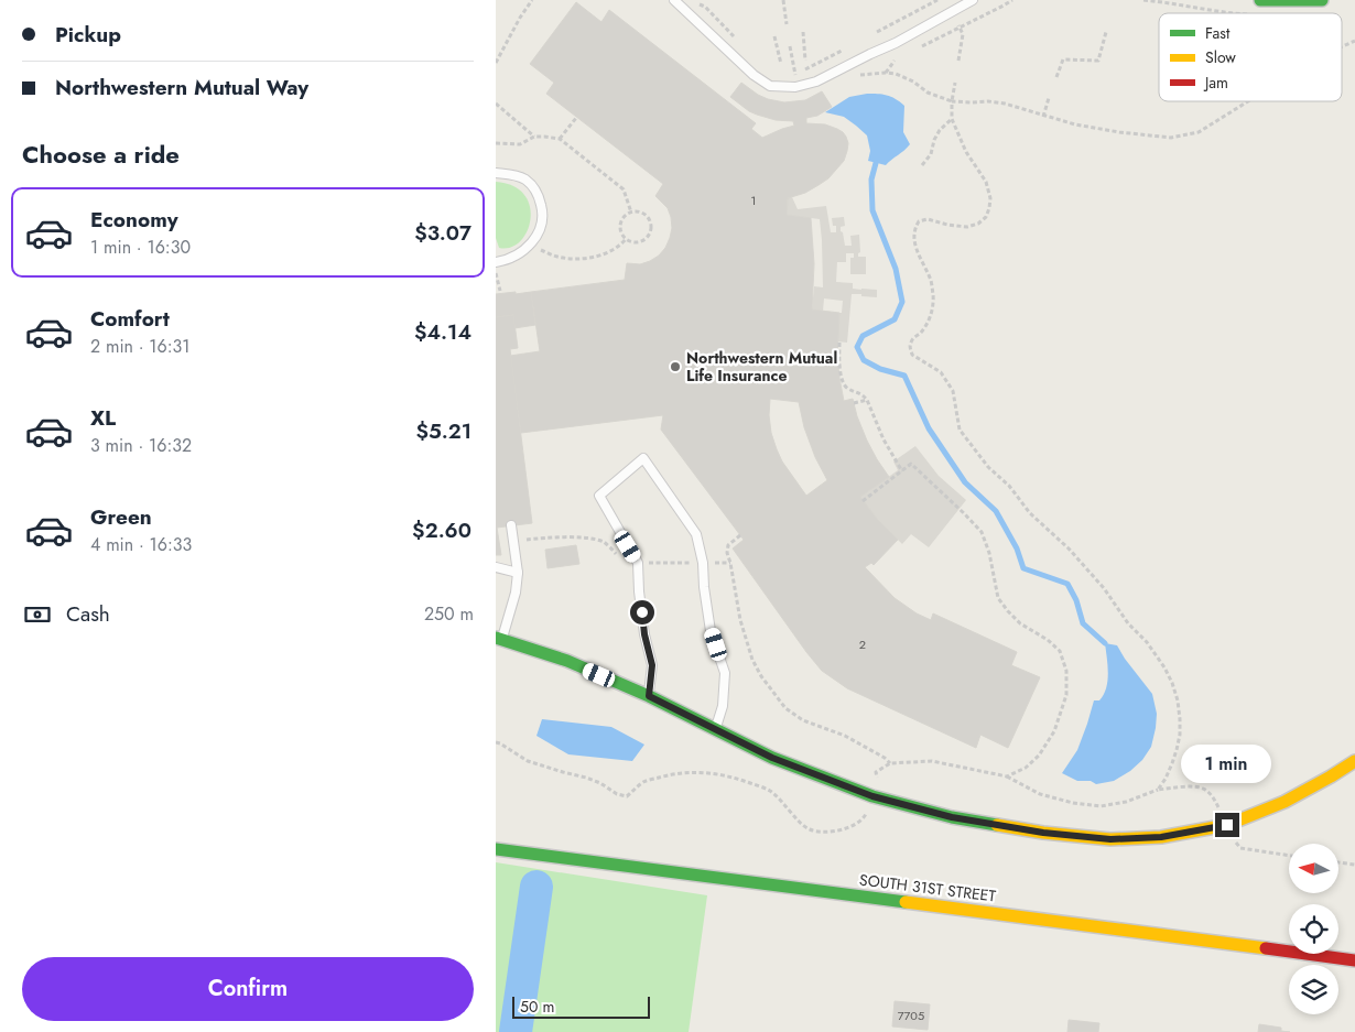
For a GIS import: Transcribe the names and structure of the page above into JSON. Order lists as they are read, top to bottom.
{
  "streets": {
    "street": ["SOUTH 31ST STREET"]
  },
  "places": ["Northwestern Mutual Life Insurance"],
  "house_numbers": ["1", "2", "7705"],
  "legend": ["Fast", "Slow", "Jam"],
  "scale_bar": "50 m",
  "north": "left",
  "page": {
    "banner": ["Pickup", "Northwestern Mutual Way"],
    "heading": "Choose a ride",
    "list": [
      {
        "name": "Economy",
        "note": "1 min · 16:30",
        "value": "$3.07"
      },
      {
        "name": "Comfort",
        "note": "2 min · 16:31",
        "value": "$4.14"
      },
      {
        "name": "XL",
        "note": "3 min · 16:32",
        "value": "$5.21"
      },
      {
        "name": "Green",
        "note": "4 min · 16:33",
        "value": "$2.60"
      }
    ],
    "pay": ["Cash", "250 m"],
    "bubble": "1 min",
    "buttons": "Confirm",
    "scale": "50 m"
  }
}
